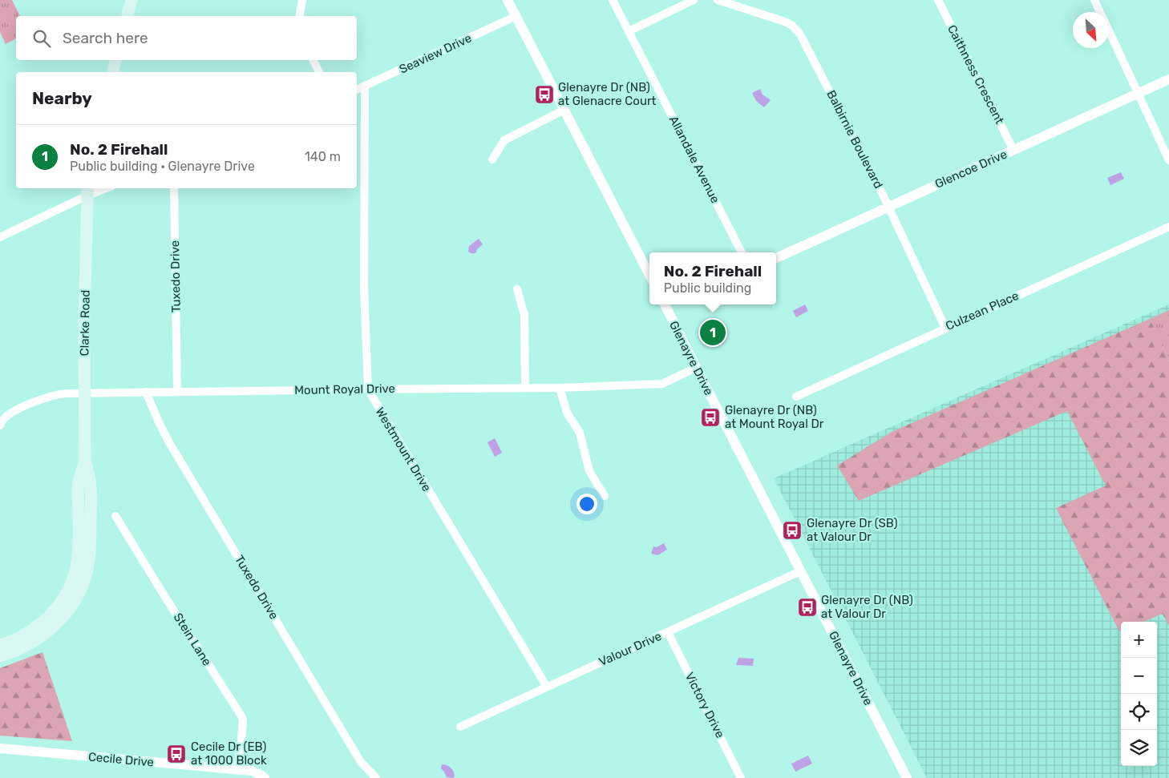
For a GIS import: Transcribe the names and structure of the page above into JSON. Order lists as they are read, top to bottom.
{
  "streets": {
    "main road": ["Clarke Road"],
    "street": [
      "Seaview Drive",
      "Caithness Crescent",
      "Balbirnie Boulevard",
      "Allandale Avenue",
      "Glencoe Drive",
      "Tuxedo Drive",
      "Culzean Place",
      "Glenayre Drive",
      "Mount Royal Drive",
      "Westmount Drive",
      "Stein Lane",
      "Valour Drive",
      "Victory Drive",
      "Cecile Drive"
    ]
  },
  "crossings": [
    ["Seaview Drive", "Westmount Drive"],
    ["Caithness Crescent", "Glencoe Drive"],
    ["Balbirnie Boulevard", "Glencoe Drive"],
    ["Balbirnie Boulevard", "Culzean Place"],
    ["Tuxedo Drive", "Mount Royal Drive"],
    ["Clarke Road", "Mount Royal Drive"],
    ["Glenayre Drive", "Mount Royal Drive"],
    ["Glenayre Drive", "Valour Drive"],
    ["Mount Royal Drive", "Westmount Drive"],
    ["Westmount Drive", "Valour Drive"],
    ["Stein Lane", "Cecile Drive"],
    ["Valour Drive", "Victory Drive"]
  ],
  "places": {
    "bus stop": [
      "Glenayre Dr (NB) at Glenacre Court",
      "Glenayre Dr (NB) at Mount Royal Dr",
      "Glenayre Dr (SB) at Valour Dr",
      "Glenayre Dr (NB) at Valour Dr",
      "Cecile Dr (EB) at 1000 Block"
    ]
  },
  "north": "bottom right",
  "page": {
    "search": "Search here",
    "heading": "Nearby",
    "list": [
      {
        "mark": "1",
        "name": "No. 2 Firehall",
        "note": "Public building · Glenayre Drive",
        "value": "140 m"
      }
    ],
    "popup": ["No. 2 Firehall", "Public building"],
    "pins": "1",
    "map_buttons": ["+", "−"]
  }
}
